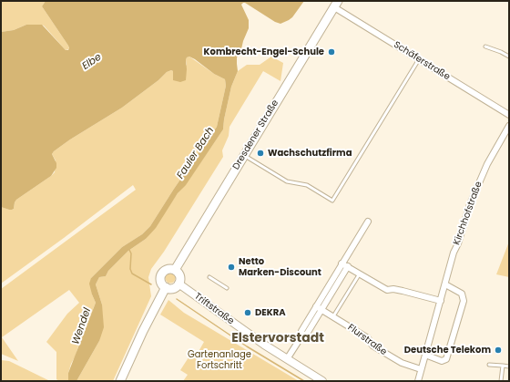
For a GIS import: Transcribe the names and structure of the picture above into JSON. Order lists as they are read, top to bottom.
{
  "streets": {
    "main road": ["Dresdener Straße", "Triftstraße"],
    "street": ["Schäferstraße", "Kirchhofstraße", "Flurstraße"]
  },
  "crossings": [
    ["Schäferstraße", "Dresdener Straße"],
    ["Dresdener Straße", "Triftstraße"],
    ["Kirchhofstraße", "Flurstraße"]
  ],
  "districts": ["Elstervorstadt"],
  "water": ["Elbe", "Fauler Bach", "Wendel"],
  "parks": ["Gartenanlage Fortschritt"],
  "places": [
    "Kombrecht-Engel-Schule",
    "Wachschutzfirma",
    "Netto Marken-Discount",
    "DEKRA",
    "Deutsche Telekom"
  ]
}
